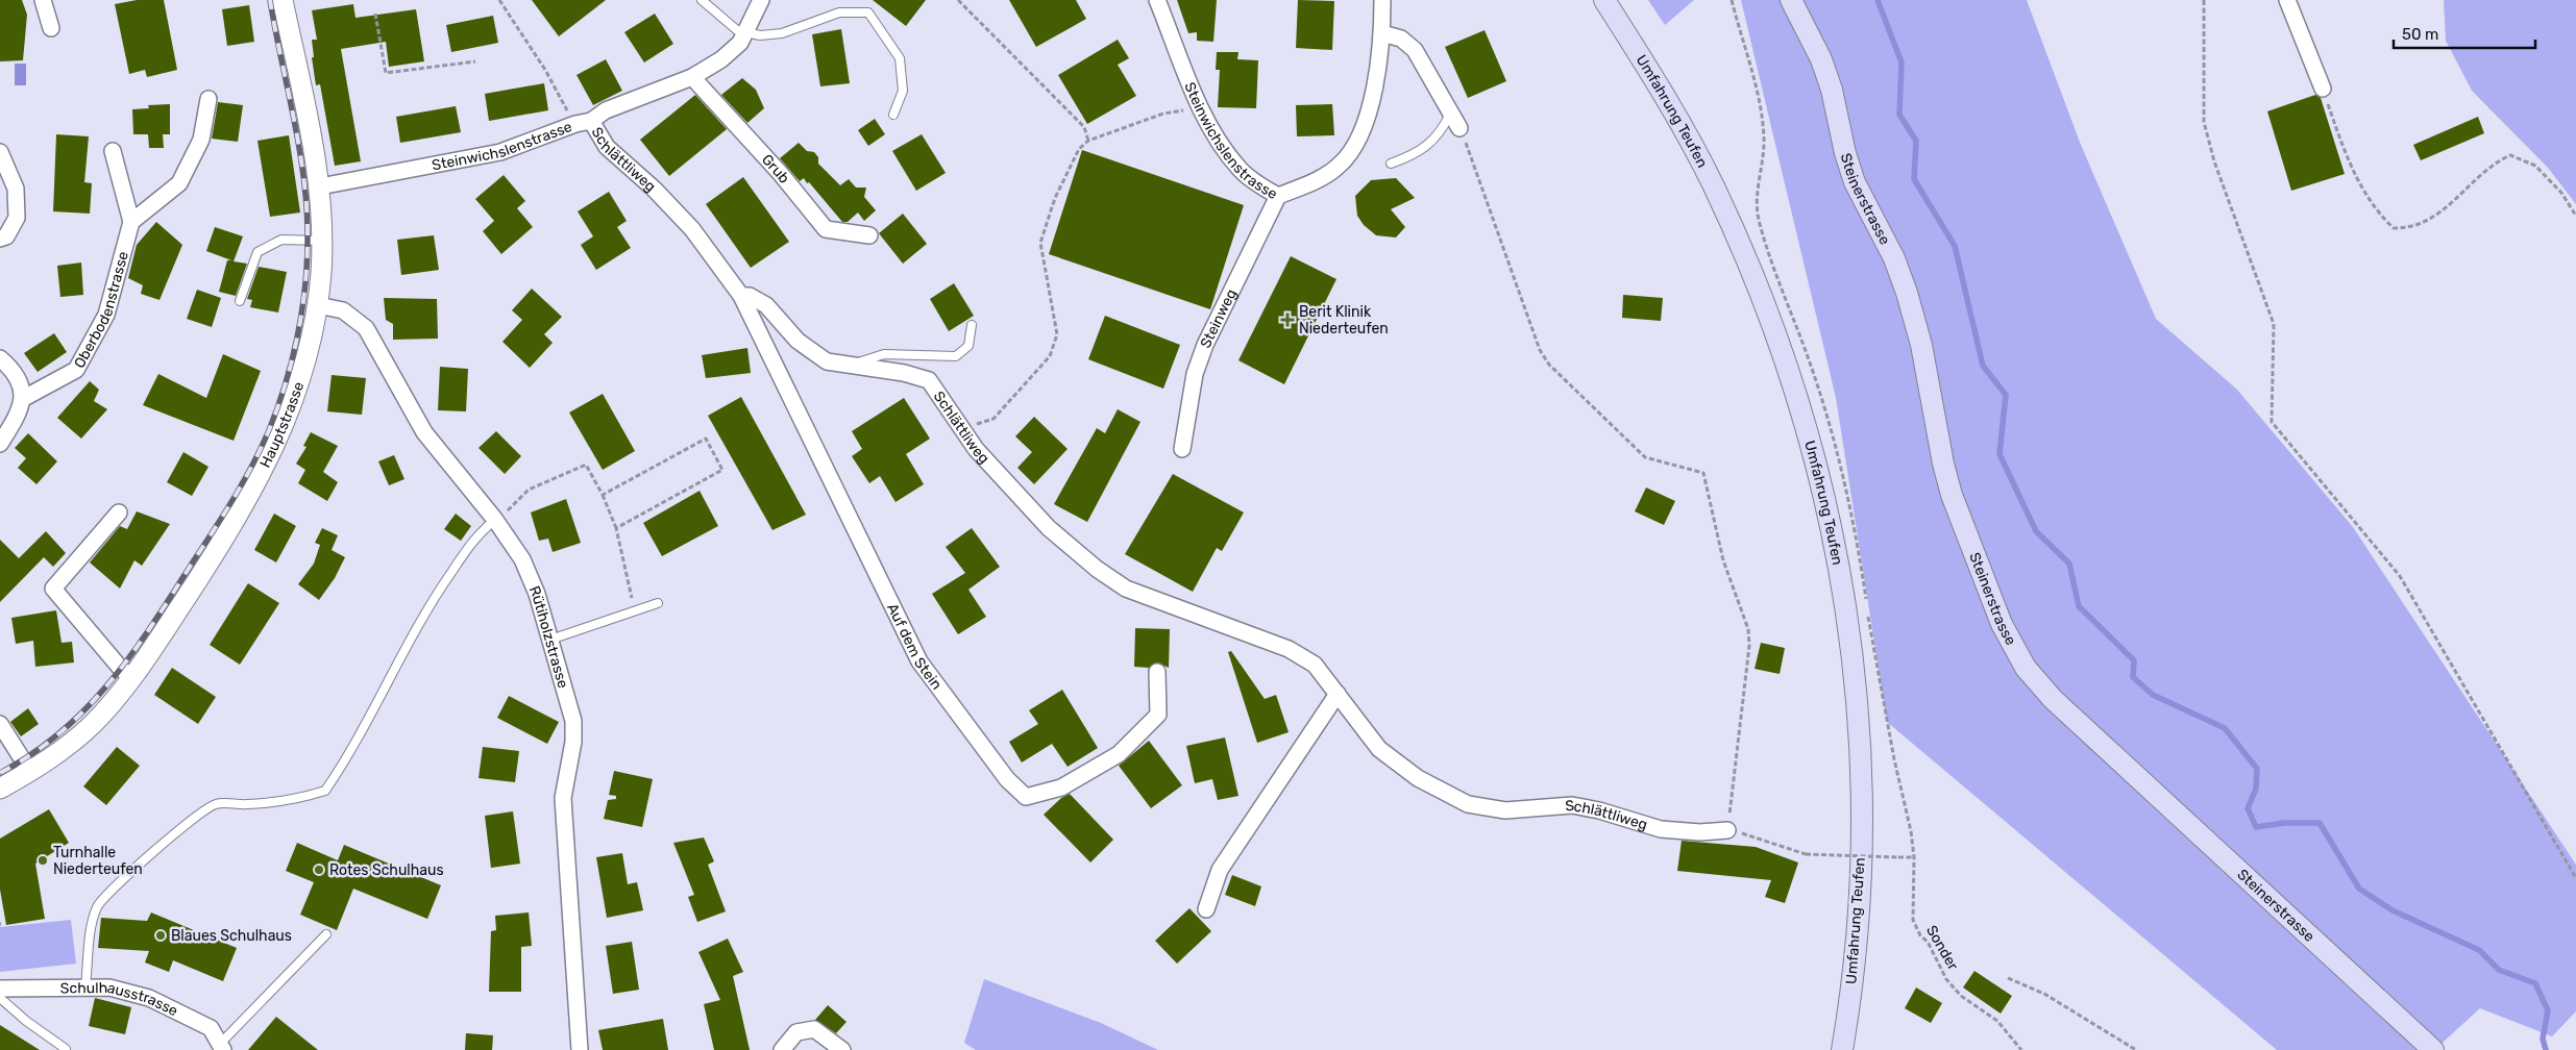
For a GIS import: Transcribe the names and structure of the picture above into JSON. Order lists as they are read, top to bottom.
{
  "streets": {
    "main road": ["Umfahrung Teufen", "Steinerstrasse"],
    "street": [
      "Steinwichslenstrasse",
      "Schlättliweg",
      "Grub",
      "Oberbodenstrasse",
      "Steinweg",
      "Hauptstrasse",
      "Rütiholzstrasse",
      "Auf dem Stein",
      "Schulhausstrasse"
    ],
    "path": ["Sonder"]
  },
  "crossings": [
    ["Steinwichslenstrasse", "Schlättliweg"],
    ["Steinwichslenstrasse", "Grub"],
    ["Steinwichslenstrasse", "Steinweg"],
    ["Steinwichslenstrasse", "Hauptstrasse"],
    ["Schlättliweg", "Auf dem Stein"],
    ["Schlättliweg", "Sonder"],
    ["Hauptstrasse", "Rütiholzstrasse"]
  ],
  "places": {
    "health": ["Berit Klinik Niederteufen"],
    "other": ["Turnhalle Niederteufen", "Rotes Schulhaus", "Blaues Schulhaus"]
  },
  "scale_bar": "50 m"
}
